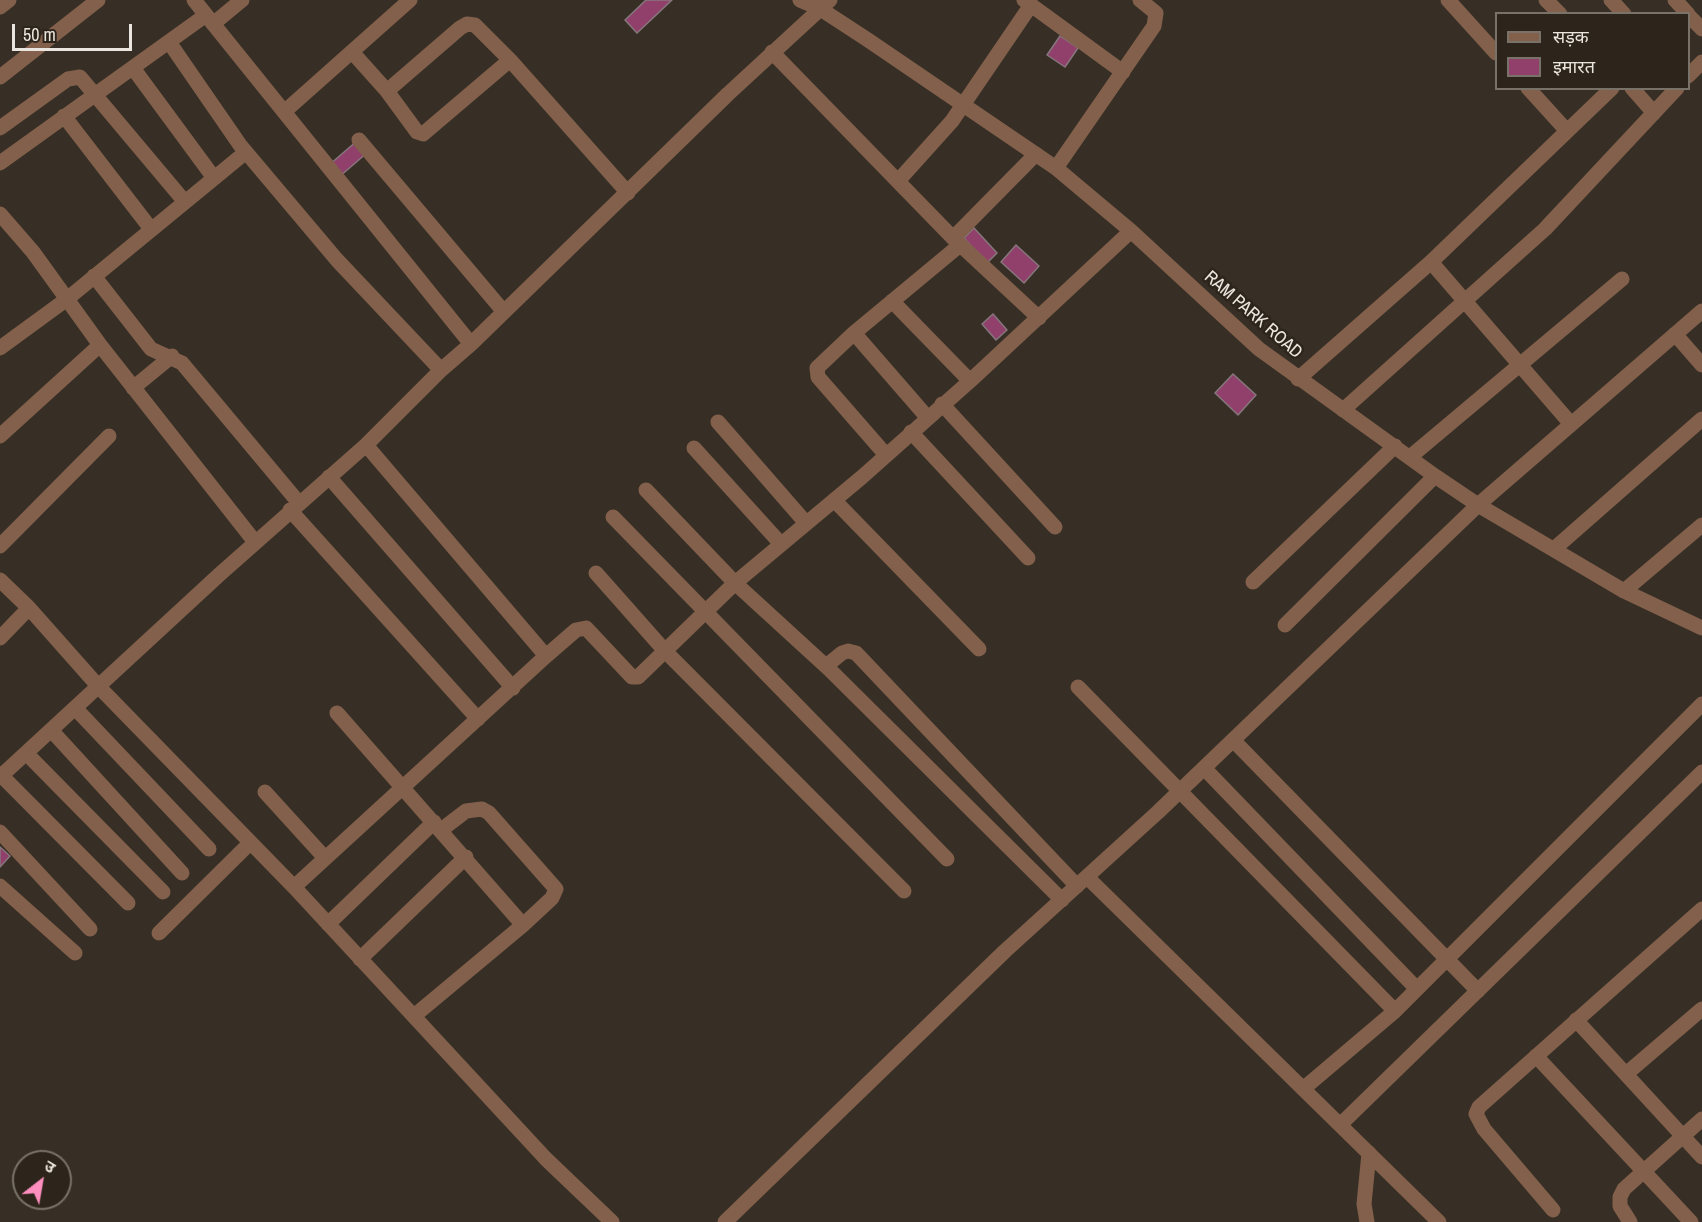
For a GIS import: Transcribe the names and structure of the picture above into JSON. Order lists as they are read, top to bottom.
{
  "streets": {
    "street": ["RAM PARK ROAD"]
  },
  "legend": ["सड़क", "इमारत"],
  "scale_bar": "50 m",
  "north": "top right"
}
